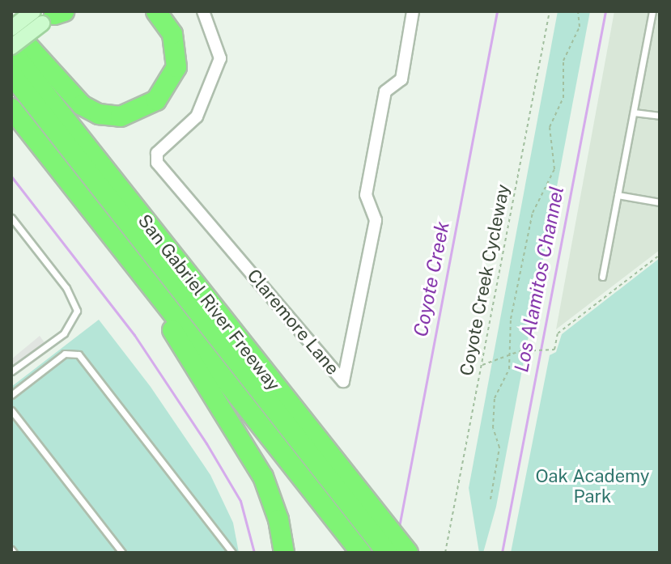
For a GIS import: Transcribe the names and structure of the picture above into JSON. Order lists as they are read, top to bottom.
{
  "streets": {
    "highway": ["San Gabriel River Freeway"],
    "street": ["Claremore Lane"],
    "path": ["Coyote Creek Cycleway"]
  },
  "water": ["Coyote Creek", "Los Alamitos Channel"],
  "parks": ["Oak Academy Park"]
}
